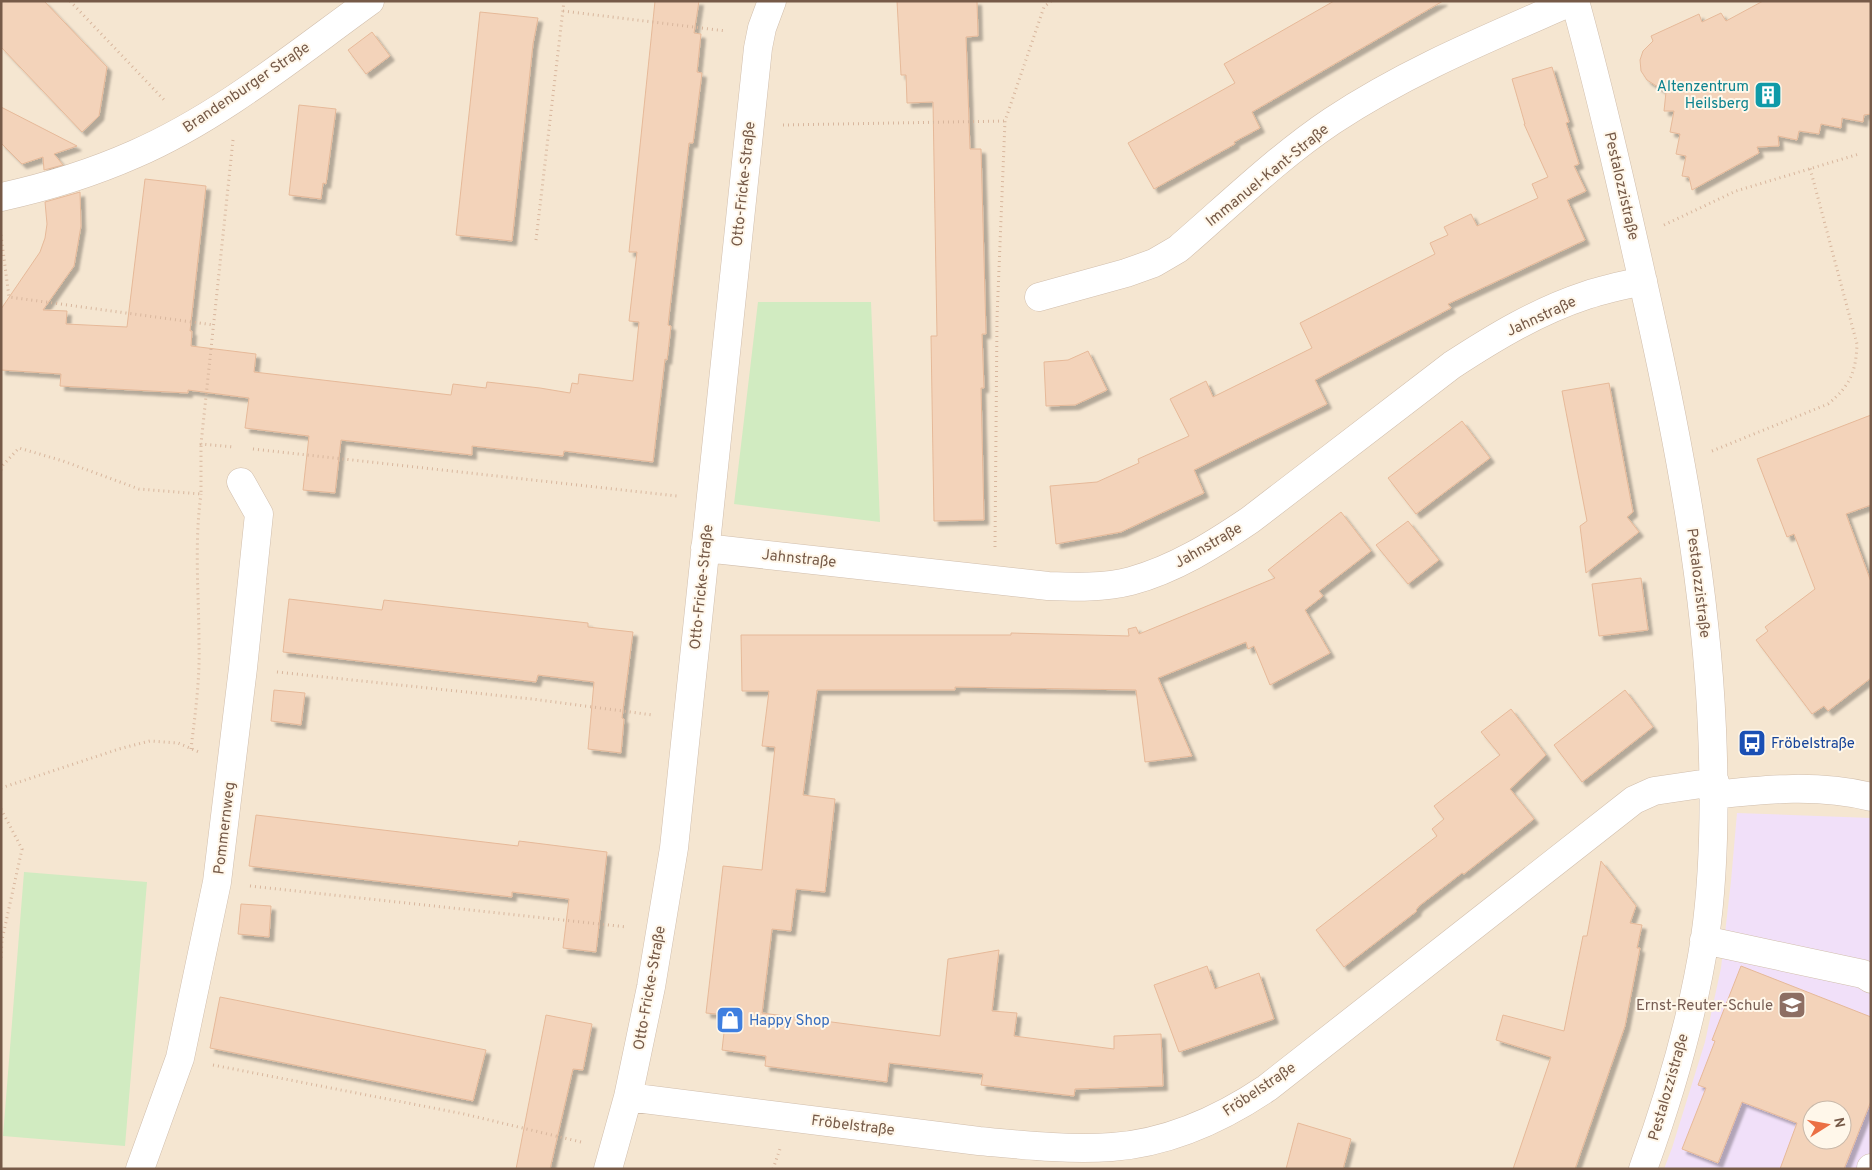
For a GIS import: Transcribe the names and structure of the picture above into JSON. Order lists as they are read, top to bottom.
{
  "streets": {
    "street": [
      "Brandenburger Straße",
      "Immanuel-Kant-Straße",
      "Otto-Fricke-Straße",
      "Pestalozzistraße",
      "Jahnstraße",
      "Pommernweg",
      "Fröbelstraße"
    ]
  },
  "crossings": [
    ["Immanuel-Kant-Straße", "Pestalozzistraße"],
    ["Otto-Fricke-Straße", "Jahnstraße"],
    ["Otto-Fricke-Straße", "Fröbelstraße"],
    ["Pestalozzistraße", "Jahnstraße"],
    ["Pestalozzistraße", "Fröbelstraße"]
  ],
  "places": {
    "building": ["Altenzentrum Heilsberg"],
    "bus stop": ["Fröbelstraße"],
    "school or university": ["Ernst-Reuter-Schule"],
    "shop": ["Happy Shop"]
  },
  "north": "right"
}
